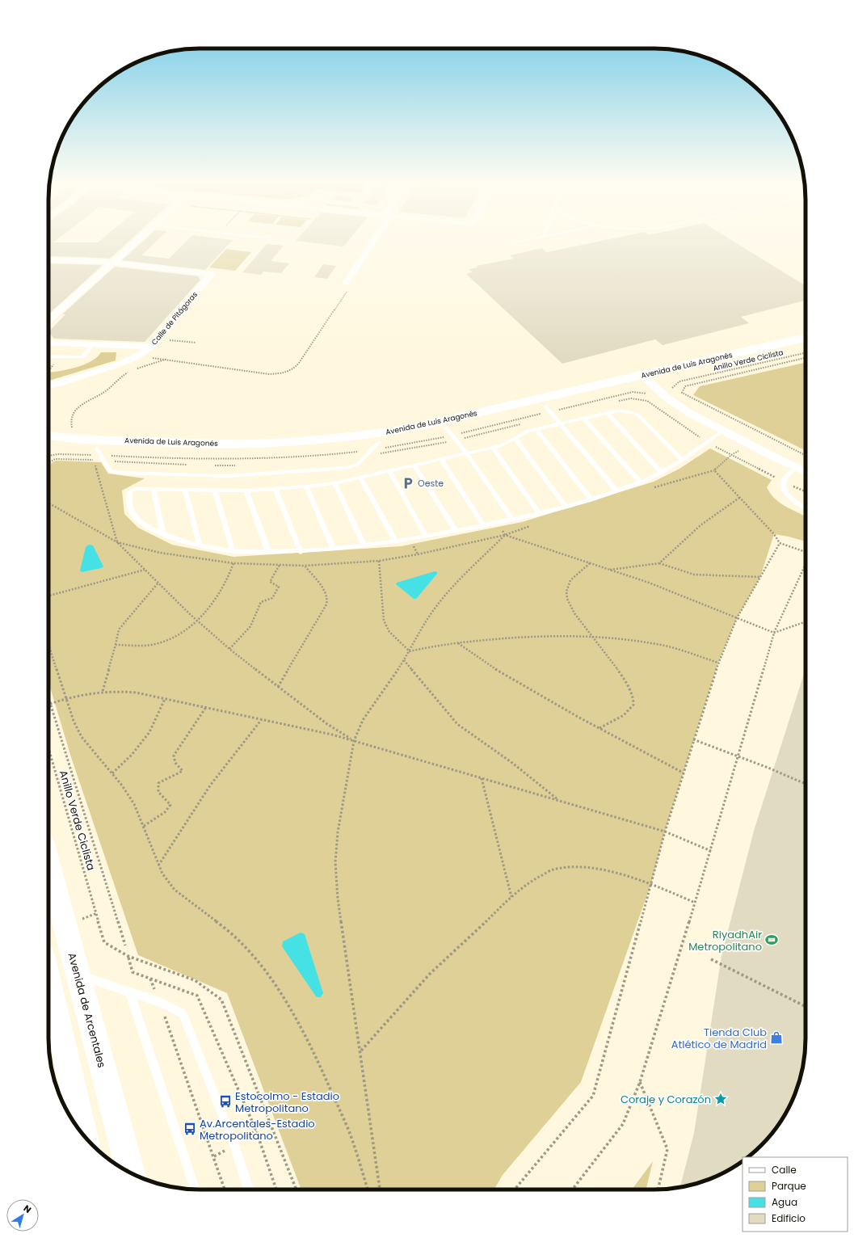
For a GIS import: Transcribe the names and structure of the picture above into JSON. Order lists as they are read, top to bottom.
{
  "streets": {
    "main road": ["Avenida de Luis Aragonés", "Avenida de Arcentales"],
    "street": ["Calle de Pitágoras"],
    "path": ["Anillo Verde Ciclista"]
  },
  "places": {
    "parking": ["Oeste"],
    "sports": ["RiyadhAir Metropolitano"],
    "shop": ["Tienda Club Atlético de Madrid"],
    "place": ["Coraje y Corazón"],
    "bus stop": ["Estocolmo - Estadio Metropolitano", "Av.Arcentales-Estadio Metropolitano"]
  },
  "legend": [
    "Calle",
    "Parque",
    "Agua",
    "Edificio"
  ],
  "north": "top right"
}
